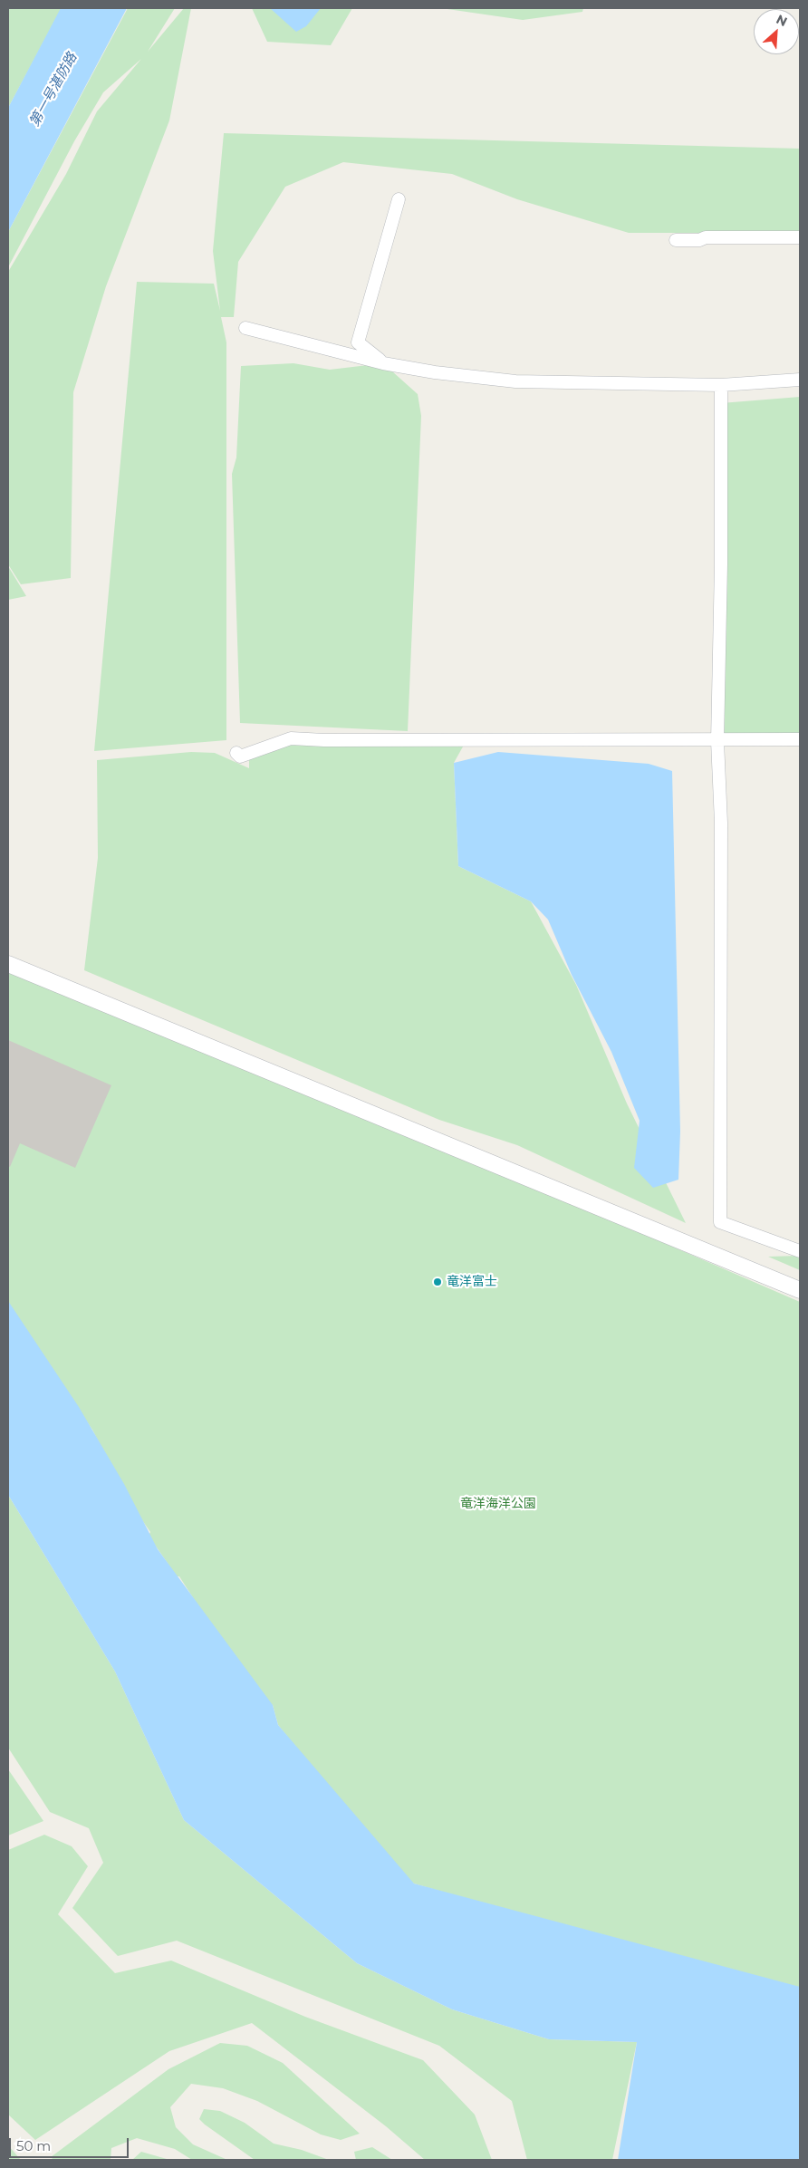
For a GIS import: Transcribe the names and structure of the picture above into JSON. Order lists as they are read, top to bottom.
{
  "water": ["第一号湛防路"],
  "parks": ["竜洋海洋公園"],
  "places": ["竜洋富士"],
  "scale_bar": "50 m",
  "north": "top right"
}
